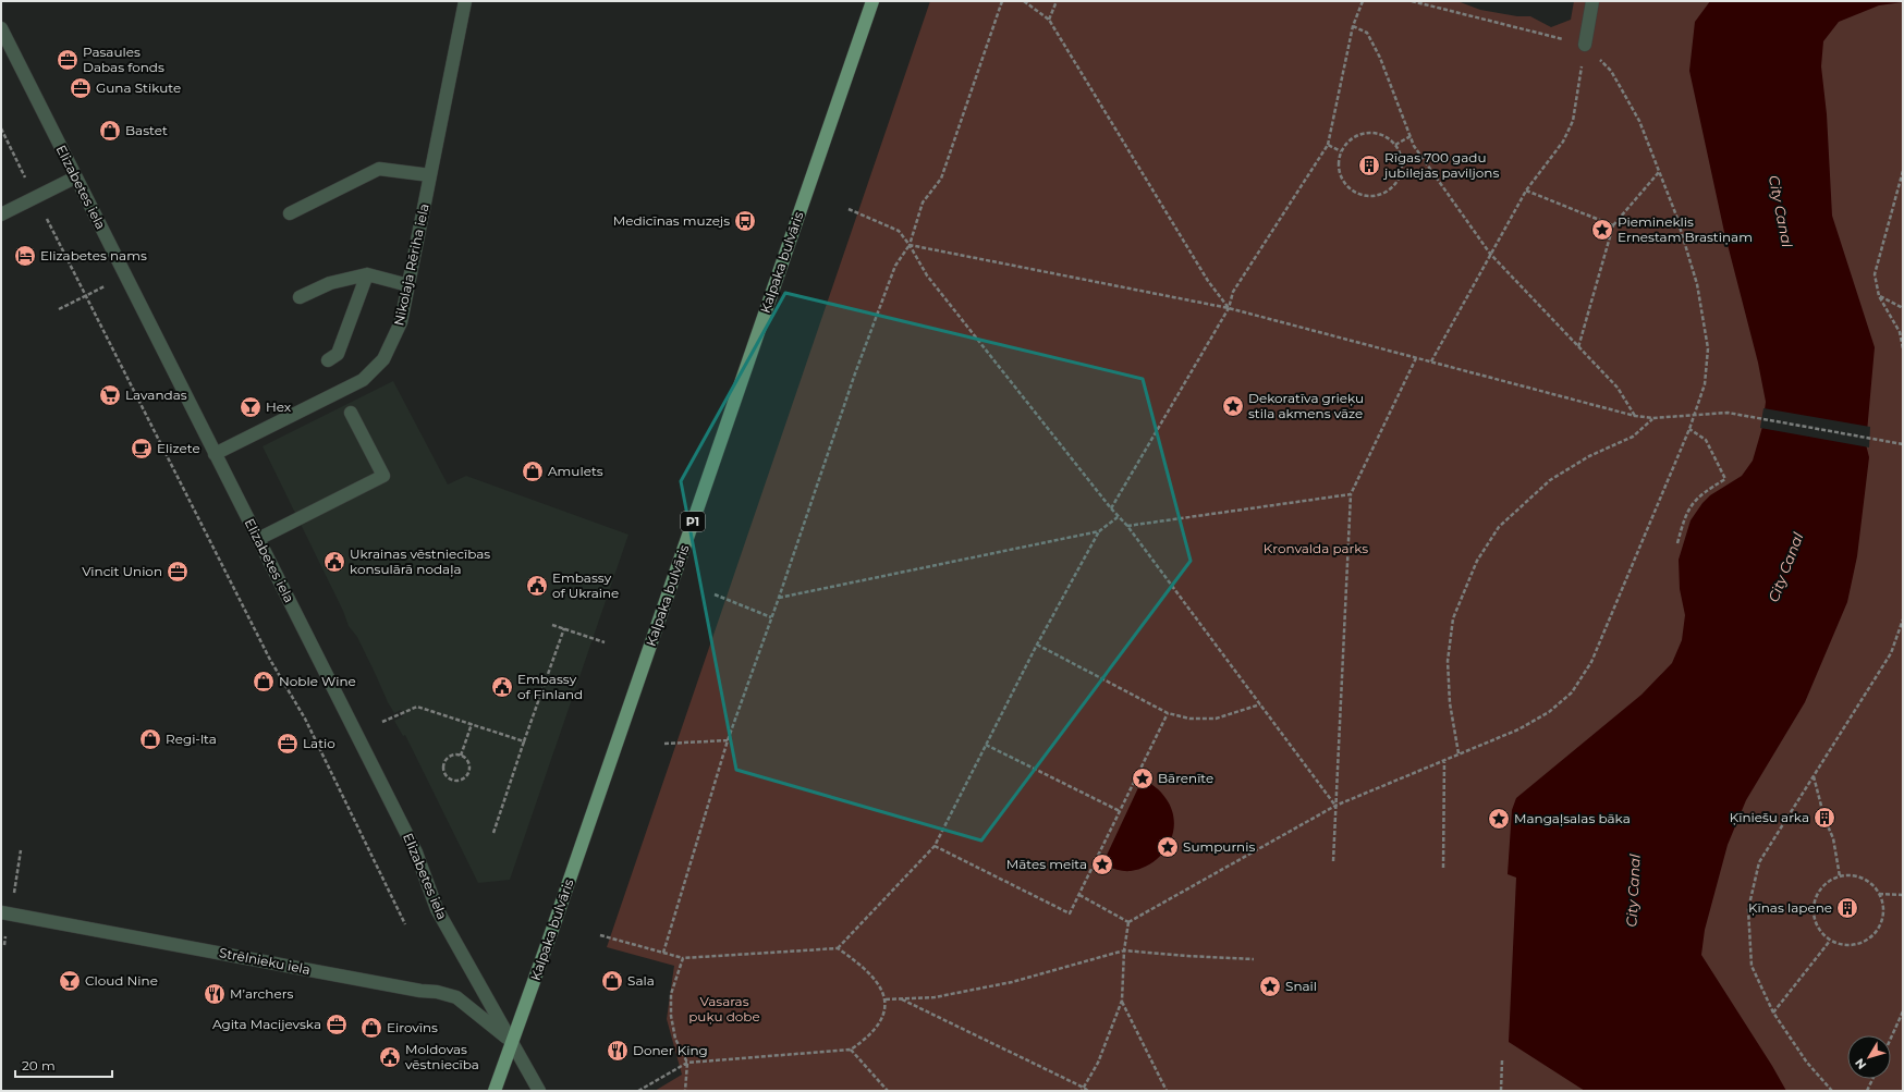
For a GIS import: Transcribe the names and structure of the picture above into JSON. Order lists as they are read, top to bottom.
{
  "streets": {
    "main road": ["Kalpaka bulvāris", "P1"],
    "street": ["Elizabetes iela", "Nikolaja Rēriha iela", "Strēlnieku iela"]
  },
  "crossings": [
    ["Elizabetes iela", "Kalpaka bulvāris"],
    ["Elizabetes iela", "Nikolaja Rēriha iela"],
    ["Elizabetes iela", "P1"],
    ["Elizabetes iela", "Strēlnieku iela"],
    ["Kalpaka bulvāris", "P1"],
    ["Kalpaka bulvāris", "Strēlnieku iela"],
    ["P1", "Strēlnieku iela"]
  ],
  "water": ["City Canal"],
  "parks": ["Kronvalda parks", "Vasaras puķu dobe"],
  "places": {
    "office": [
      "Pasaules Dabas fonds",
      "Guna Stikute",
      "Vincit Union",
      "Latio",
      "Agita Macijevska"
    ],
    "shop": [
      "Bastet",
      "Amulets",
      "Noble Wine",
      "Regi-lta",
      "Sala",
      "Eirovīns"
    ],
    "building": ["Rīgas 700 gadu jubilejas paviljons", "Ķīniešu arka", "Ķīnas lapene"],
    "bus stop": ["Medicīnas muzejs"],
    "place": [
      "Piemineklis Ernestam Brastiņam",
      "Dekoratīva grieķu stila akmens vāze",
      "Bārenīte",
      "Mangaļsalas bāka",
      "Sumpurnis",
      "Mātes meita",
      "Snail"
    ],
    "hotel": ["Elizabetes nams"],
    "supermarket": ["Lavandas"],
    "bar": ["Hex", "Cloud Nine"],
    "cafe": ["Elizete"],
    "public building": [
      "Ukrainas vēstniecības konsulārā nodaļa",
      "Embassy of Ukraine",
      "Embassy of Finland",
      "Moldovas vēstniecība"
    ],
    "restaurant": ["M’archers", "Doner King"]
  },
  "scale_bar": "20 m",
  "north": "bottom left"
}
